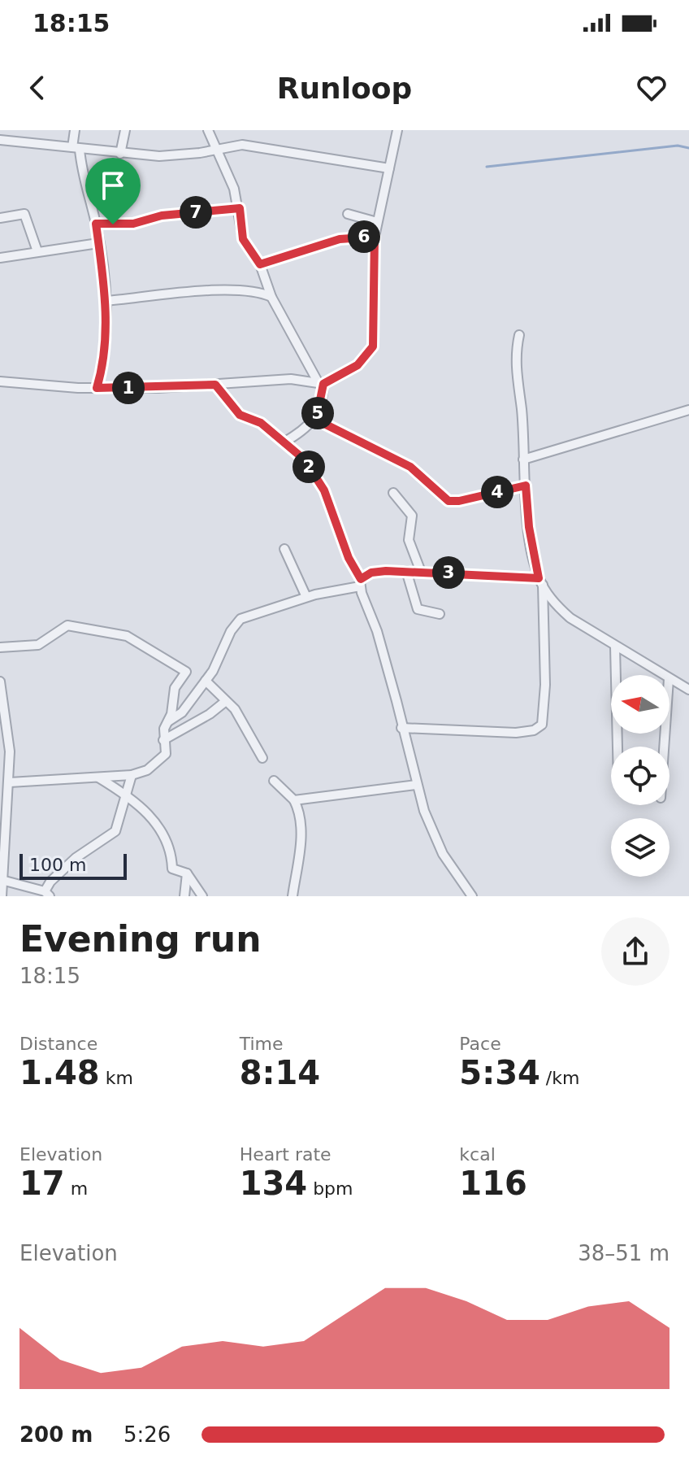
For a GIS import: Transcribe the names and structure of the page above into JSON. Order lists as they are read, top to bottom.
{
  "scale_bar": "100 m",
  "north": "left",
  "page": {
    "status": "18:15",
    "header": "Runloop",
    "pins": [
      "7",
      "6",
      "1",
      "5",
      "2",
      "4",
      "3"
    ],
    "scale": "100 m",
    "heading": ["Evening run", "18:15"],
    "stats": [
      ["Distance", "1.48 km"],
      ["Time", "8:14"],
      ["Pace", "5:34 /km"],
      ["Elevation", "17 m"],
      ["Heart rate", "134 bpm"],
      ["kcal", "116"]
    ],
    "chart": ["Elevation", "38–51 m"],
    "list": [
      {
        "name": "200 m",
        "note": "5:26"
      }
    ]
  }
}
